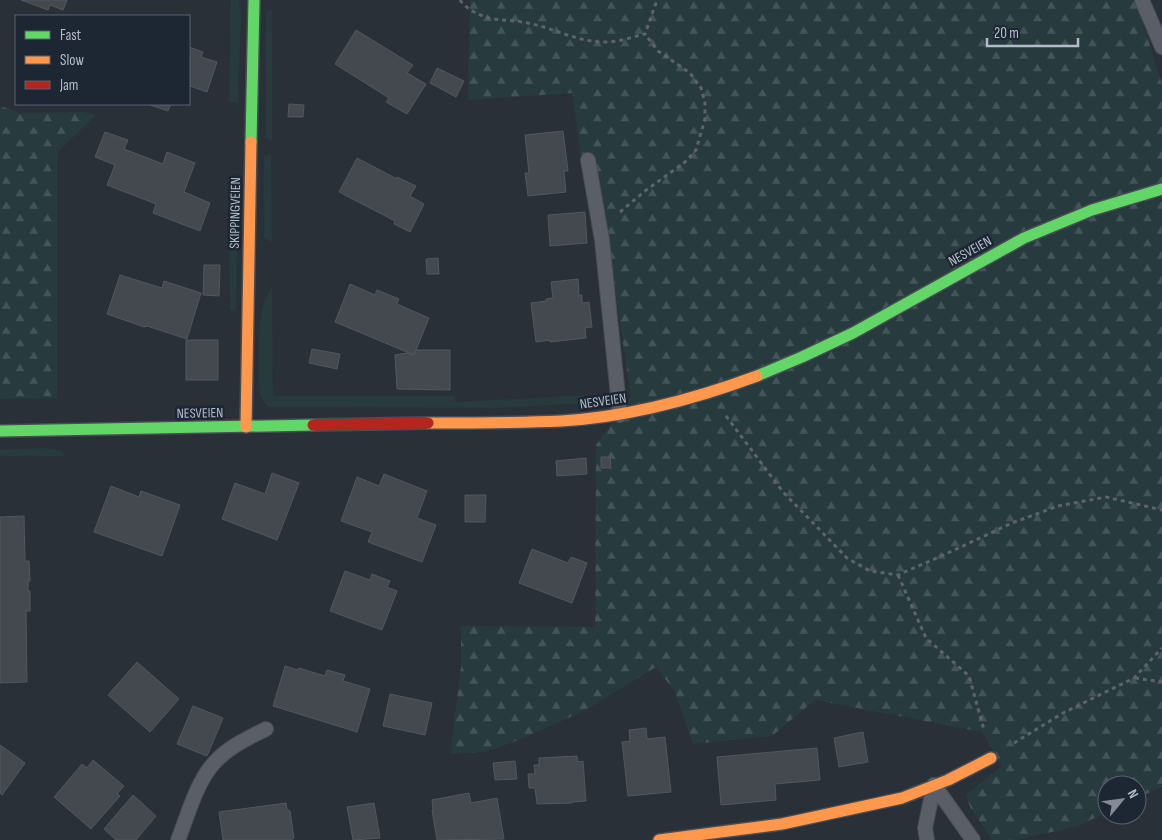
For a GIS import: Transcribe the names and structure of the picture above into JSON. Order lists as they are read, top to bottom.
{
  "streets": {
    "main road": ["SKIPPINGVEIEN", "NESVEIEN"]
  },
  "crossings": [
    ["SKIPPINGVEIEN", "NESVEIEN"]
  ],
  "legend": ["Fast", "Slow", "Jam"],
  "scale_bar": "20 m",
  "north": "top right"
}
